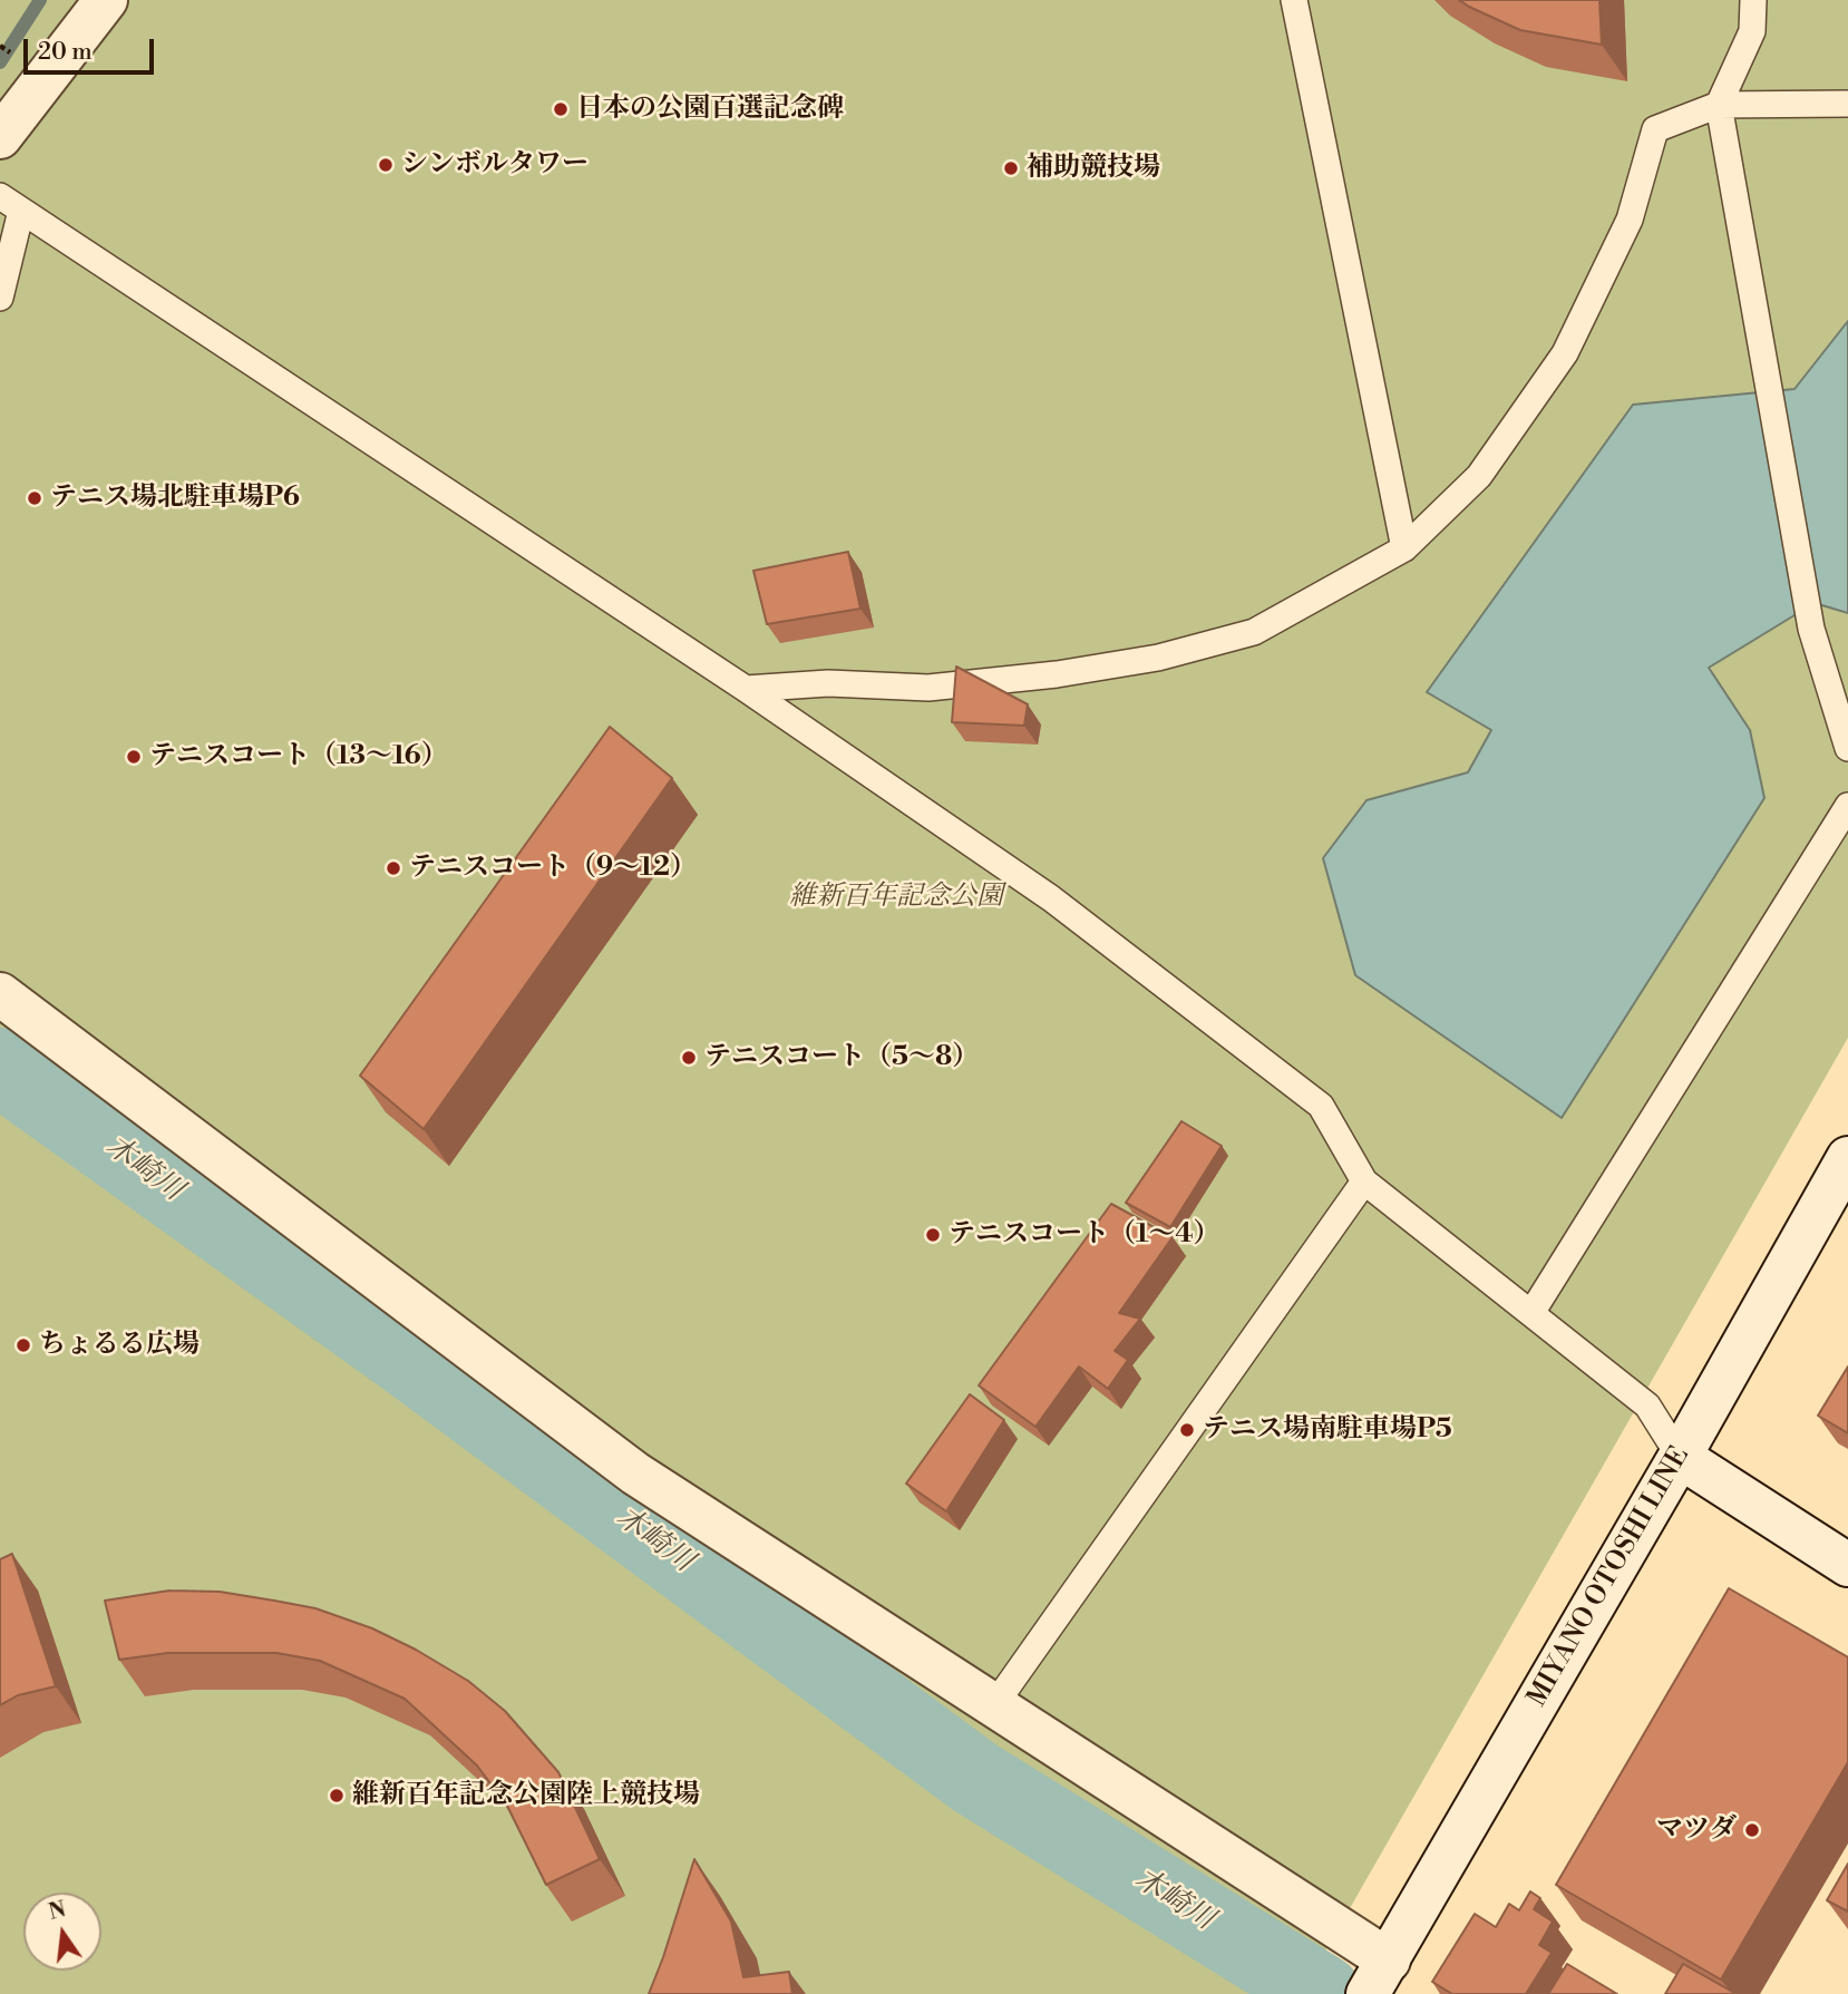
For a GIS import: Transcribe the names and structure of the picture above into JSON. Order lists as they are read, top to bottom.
{
  "streets": {
    "street": ["MIYANO OTOSHI LINE"]
  },
  "water": ["木崎川"],
  "parks": ["維新百年記念公園"],
  "places": [
    "日本の公園百選記念碑",
    "シンボルタワー",
    "補助競技場",
    "テニス場北駐車場P6",
    "テニスコート（13～16）",
    "テニスコート（9～12）",
    "テニスコート（5～8）",
    "テニスコート（1～4）",
    "ちょるる広場",
    "テニス場南駐車場P5",
    "維新百年記念公園陸上競技場",
    "マツダ"
  ],
  "scale_bar": "20 m",
  "north": "top"
}
